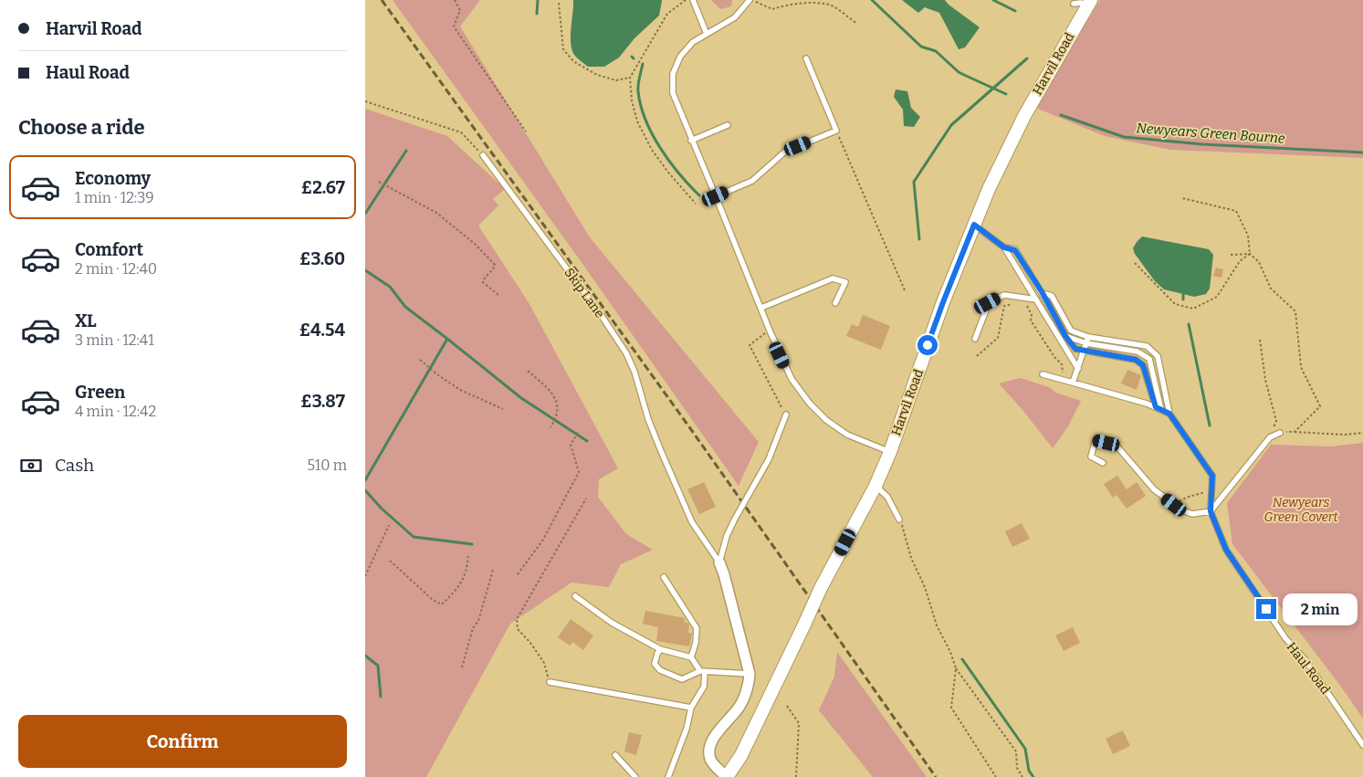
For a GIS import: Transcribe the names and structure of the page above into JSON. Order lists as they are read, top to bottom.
{
  "streets": {
    "street": ["Harvil Road"],
    "lane": ["Skip Lane", "Haul Road"]
  },
  "water": ["Newyears Green Bourne"],
  "parks": ["Newyears Green Covert"],
  "page": {
    "banner": ["Harvil Road", "Haul Road"],
    "heading": "Choose a ride",
    "list": [
      {
        "name": "Economy",
        "note": "1 min · 12:39",
        "value": "£2.67"
      },
      {
        "name": "Comfort",
        "note": "2 min · 12:40",
        "value": "£3.60"
      },
      {
        "name": "XL",
        "note": "3 min · 12:41",
        "value": "£4.54"
      },
      {
        "name": "Green",
        "note": "4 min · 12:42",
        "value": "£3.87"
      }
    ],
    "pay": ["Cash", "510 m"],
    "bubble": "2 min",
    "buttons": "Confirm"
  }
}
